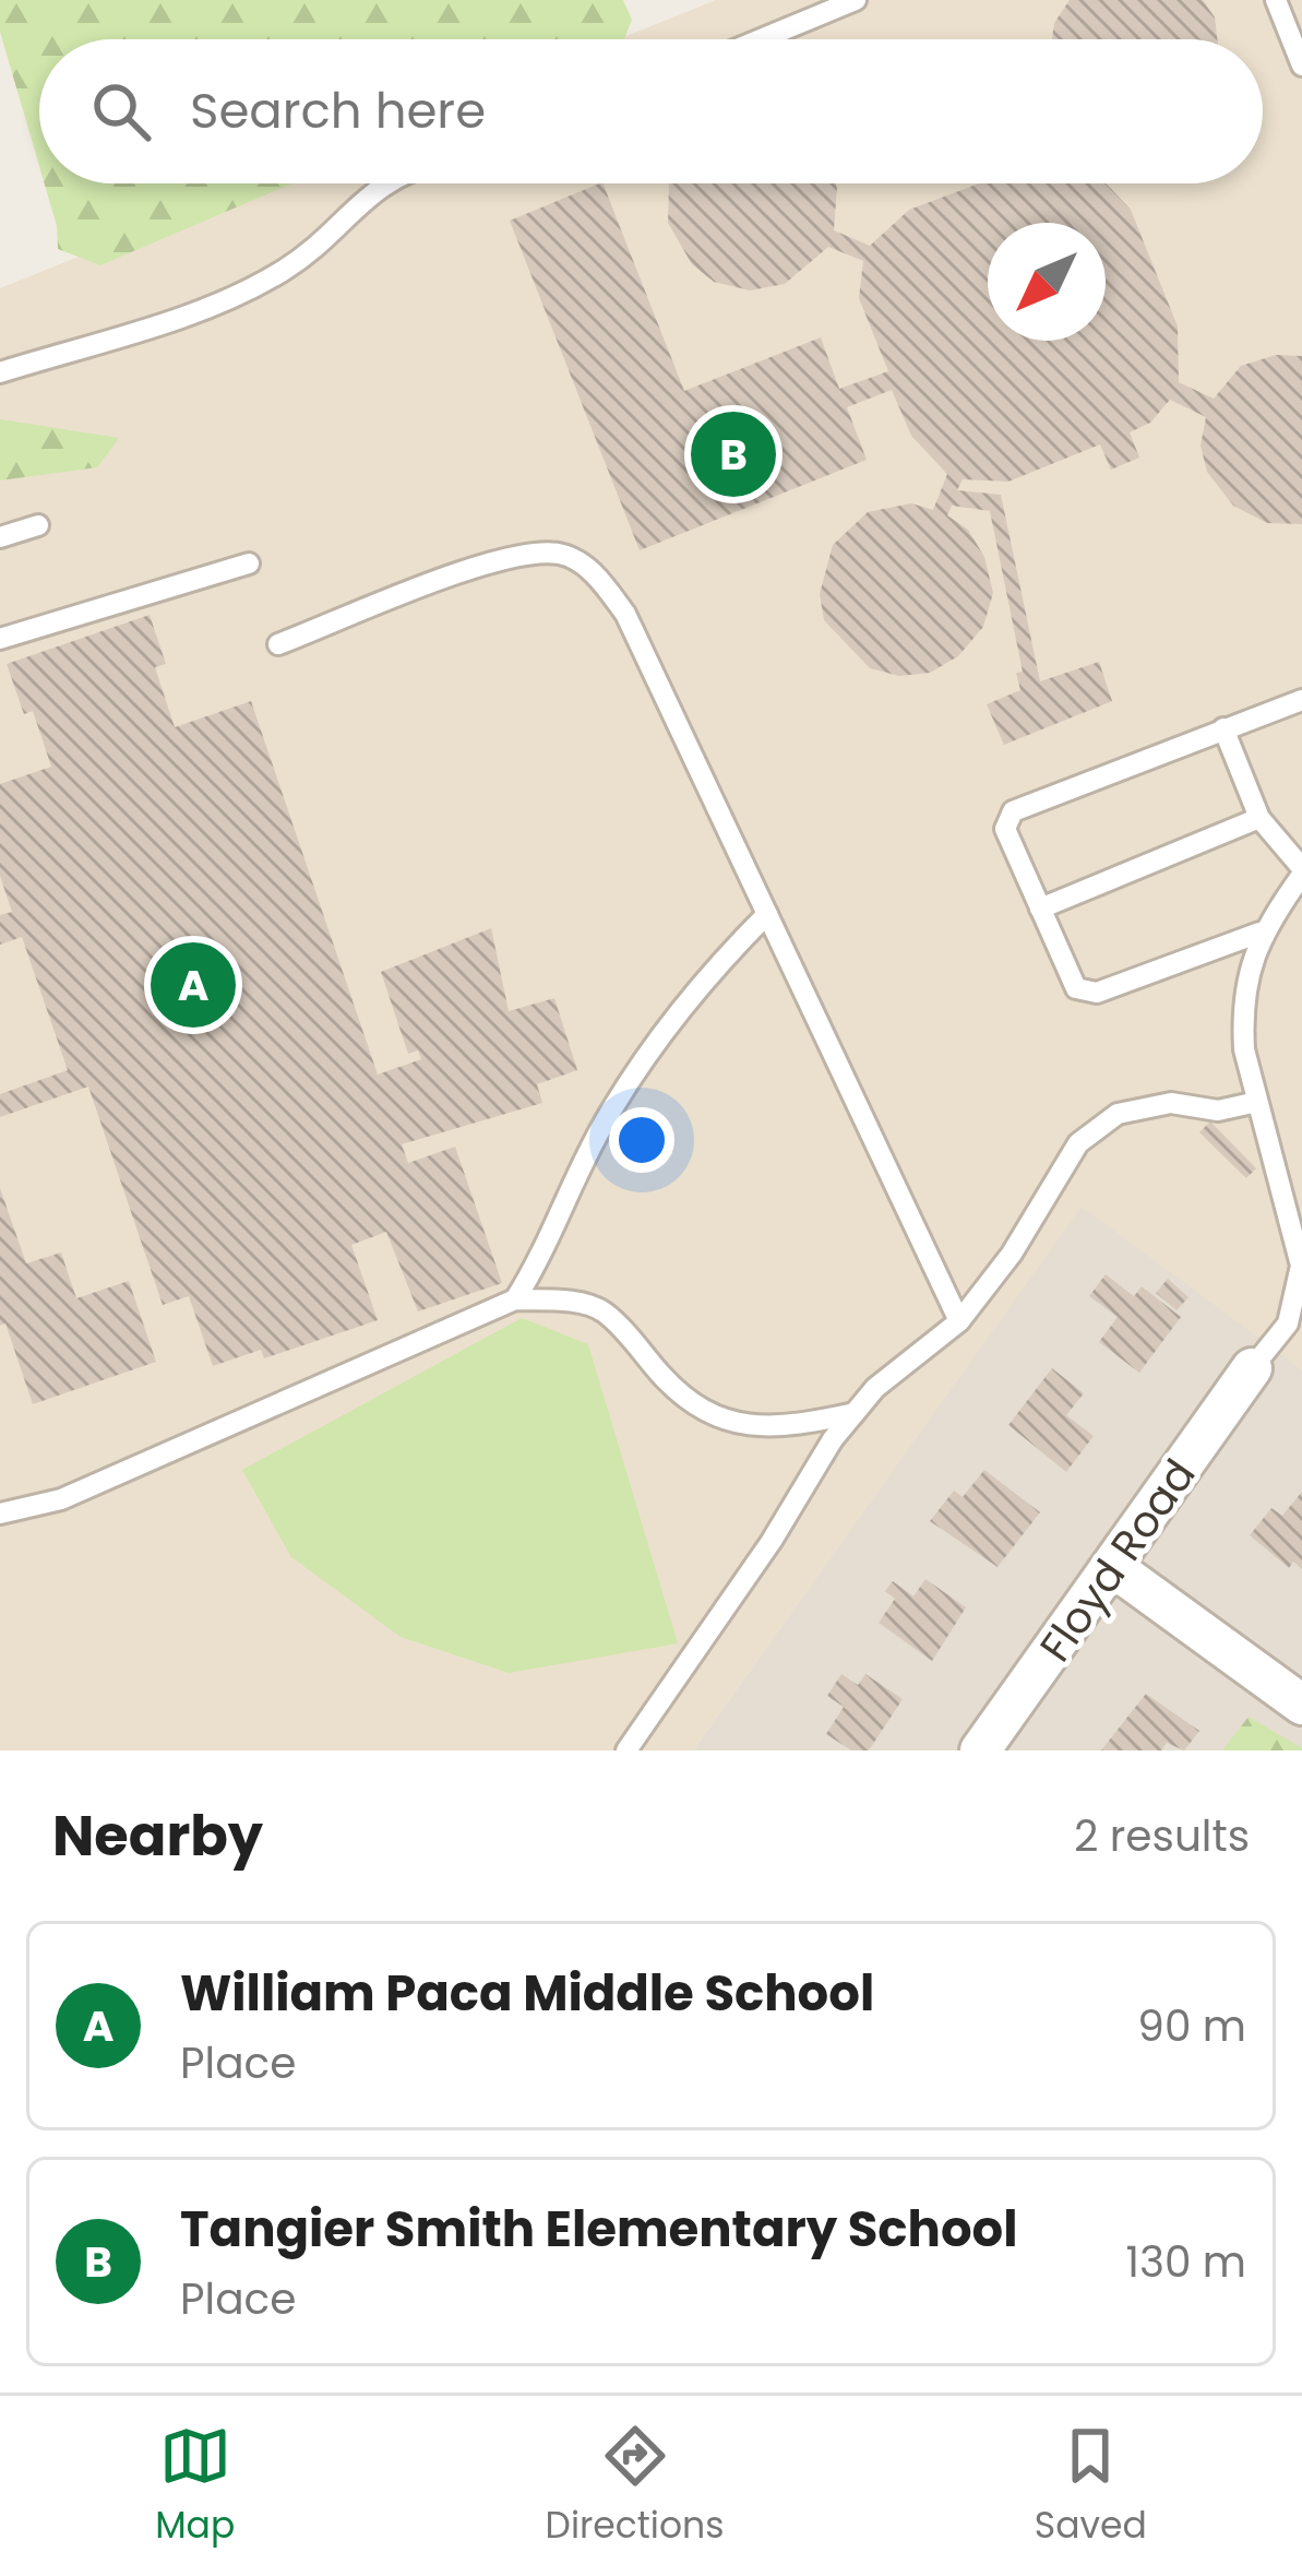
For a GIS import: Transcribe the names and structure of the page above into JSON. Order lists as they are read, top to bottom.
{
  "streets": {
    "street": ["Floyd Road"]
  },
  "north": "bottom left",
  "page": {
    "search": "Search here",
    "pins": ["B", "A"],
    "heading": ["Nearby", "2 results"],
    "list": [
      {
        "mark": "A",
        "name": "William Paca Middle School",
        "note": "Place",
        "value": "90 m"
      },
      {
        "mark": "B",
        "name": "Tangier Smith Elementary School",
        "note": "Place",
        "value": "130 m"
      }
    ],
    "nav": ["Map", "Directions", "Saved"]
  }
}
